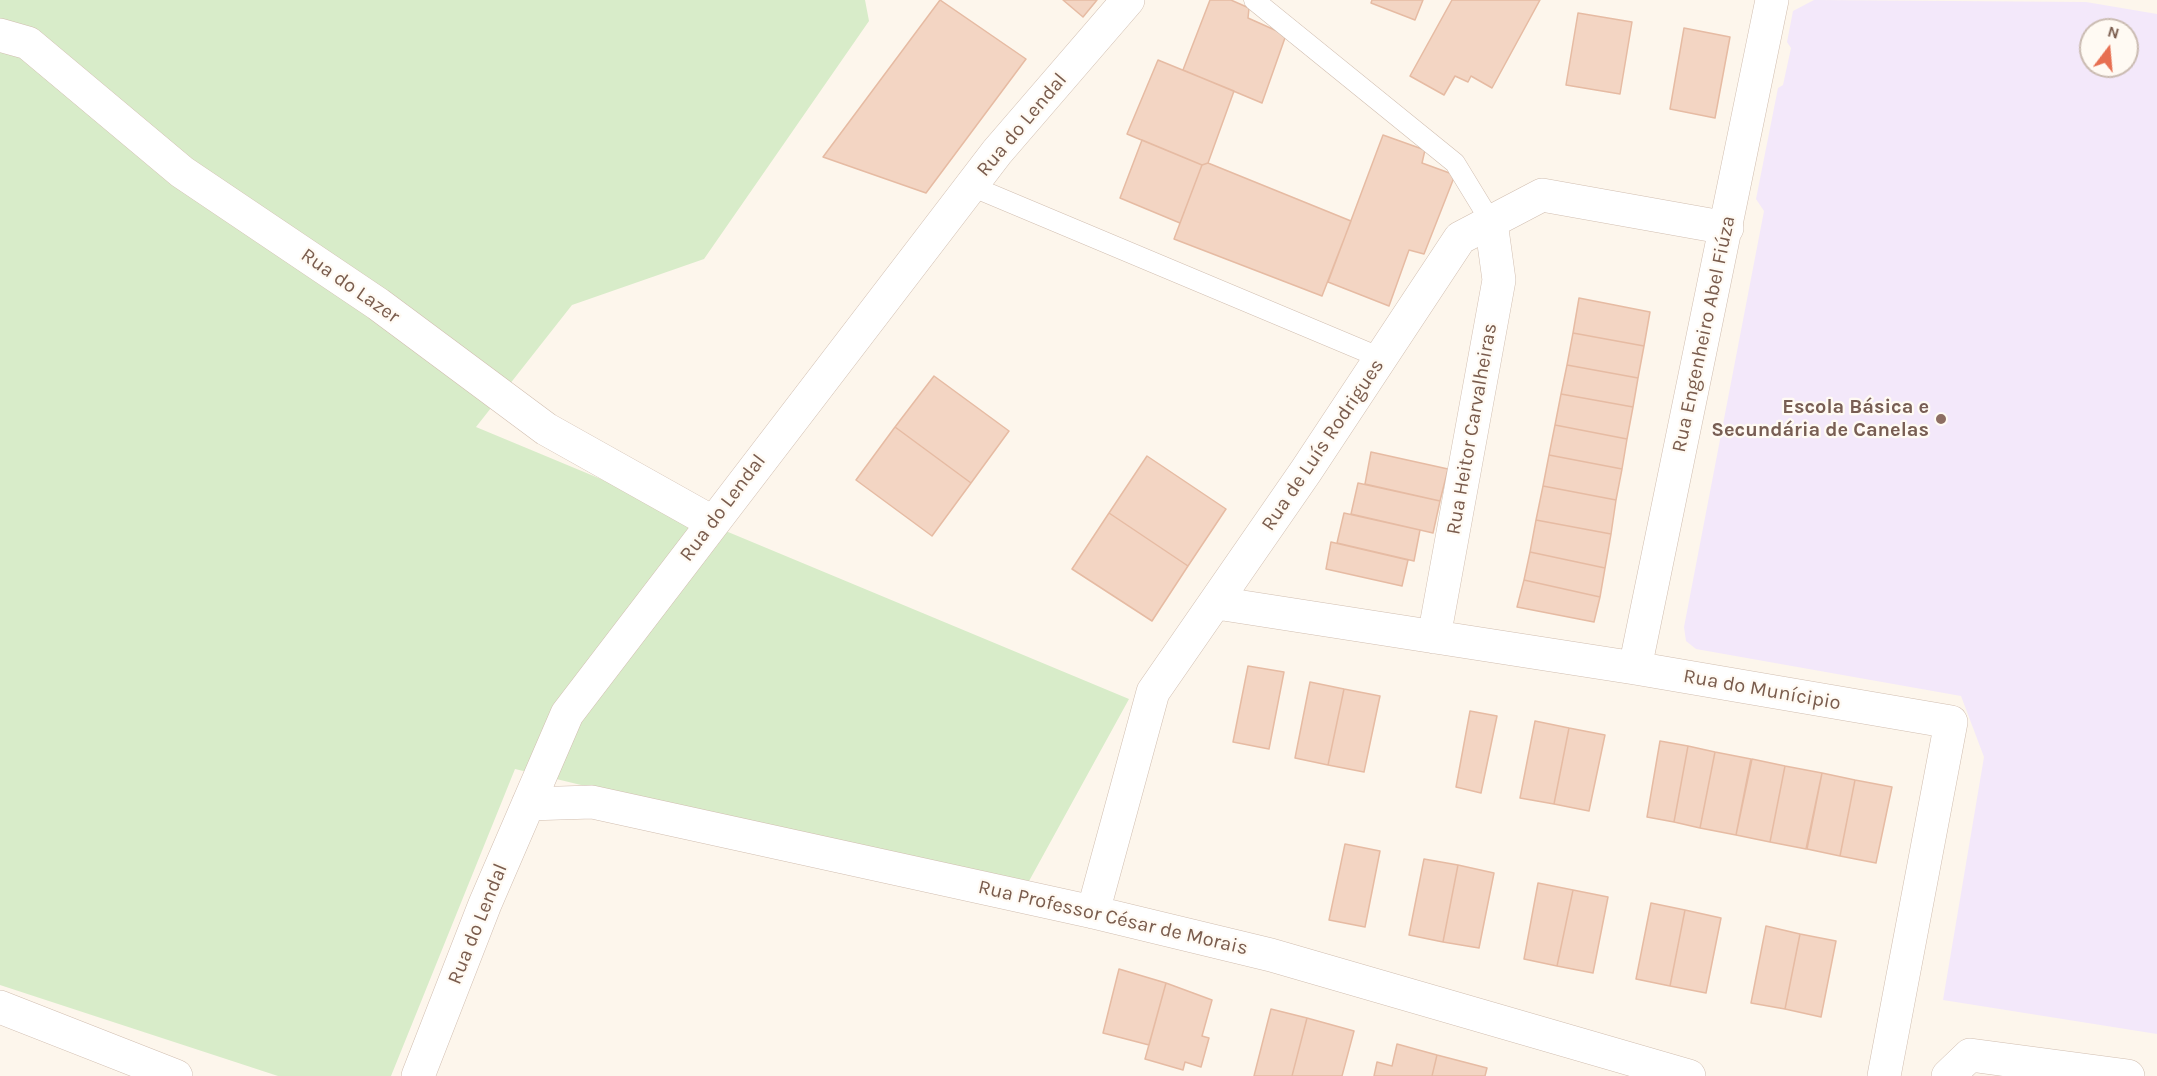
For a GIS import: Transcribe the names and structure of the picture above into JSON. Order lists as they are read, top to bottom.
{
  "streets": {
    "street": [
      "Rua do Lendal",
      "Rua do Lazer",
      "Rua Engenheiro Abel Fiúza",
      "Rua Heitor Carvalheiras",
      "Rua de Luís Rodrigues",
      "Rua do Munícipio",
      "Rua Professor César de Morais"
    ]
  },
  "crossings": [
    ["Rua do Lendal", "Rua do Lazer"],
    ["Rua do Lendal", "Rua Professor César de Morais"],
    ["Rua Engenheiro Abel Fiúza", "Rua de Luís Rodrigues"],
    ["Rua Engenheiro Abel Fiúza", "Rua do Munícipio"],
    ["Rua Heitor Carvalheiras", "Rua de Luís Rodrigues"],
    ["Rua Heitor Carvalheiras", "Rua do Munícipio"],
    ["Rua de Luís Rodrigues", "Rua do Munícipio"],
    ["Rua de Luís Rodrigues", "Rua Professor César de Morais"]
  ],
  "places": ["Escola Básica e Secundária de Canelas"],
  "north": "top"
}
